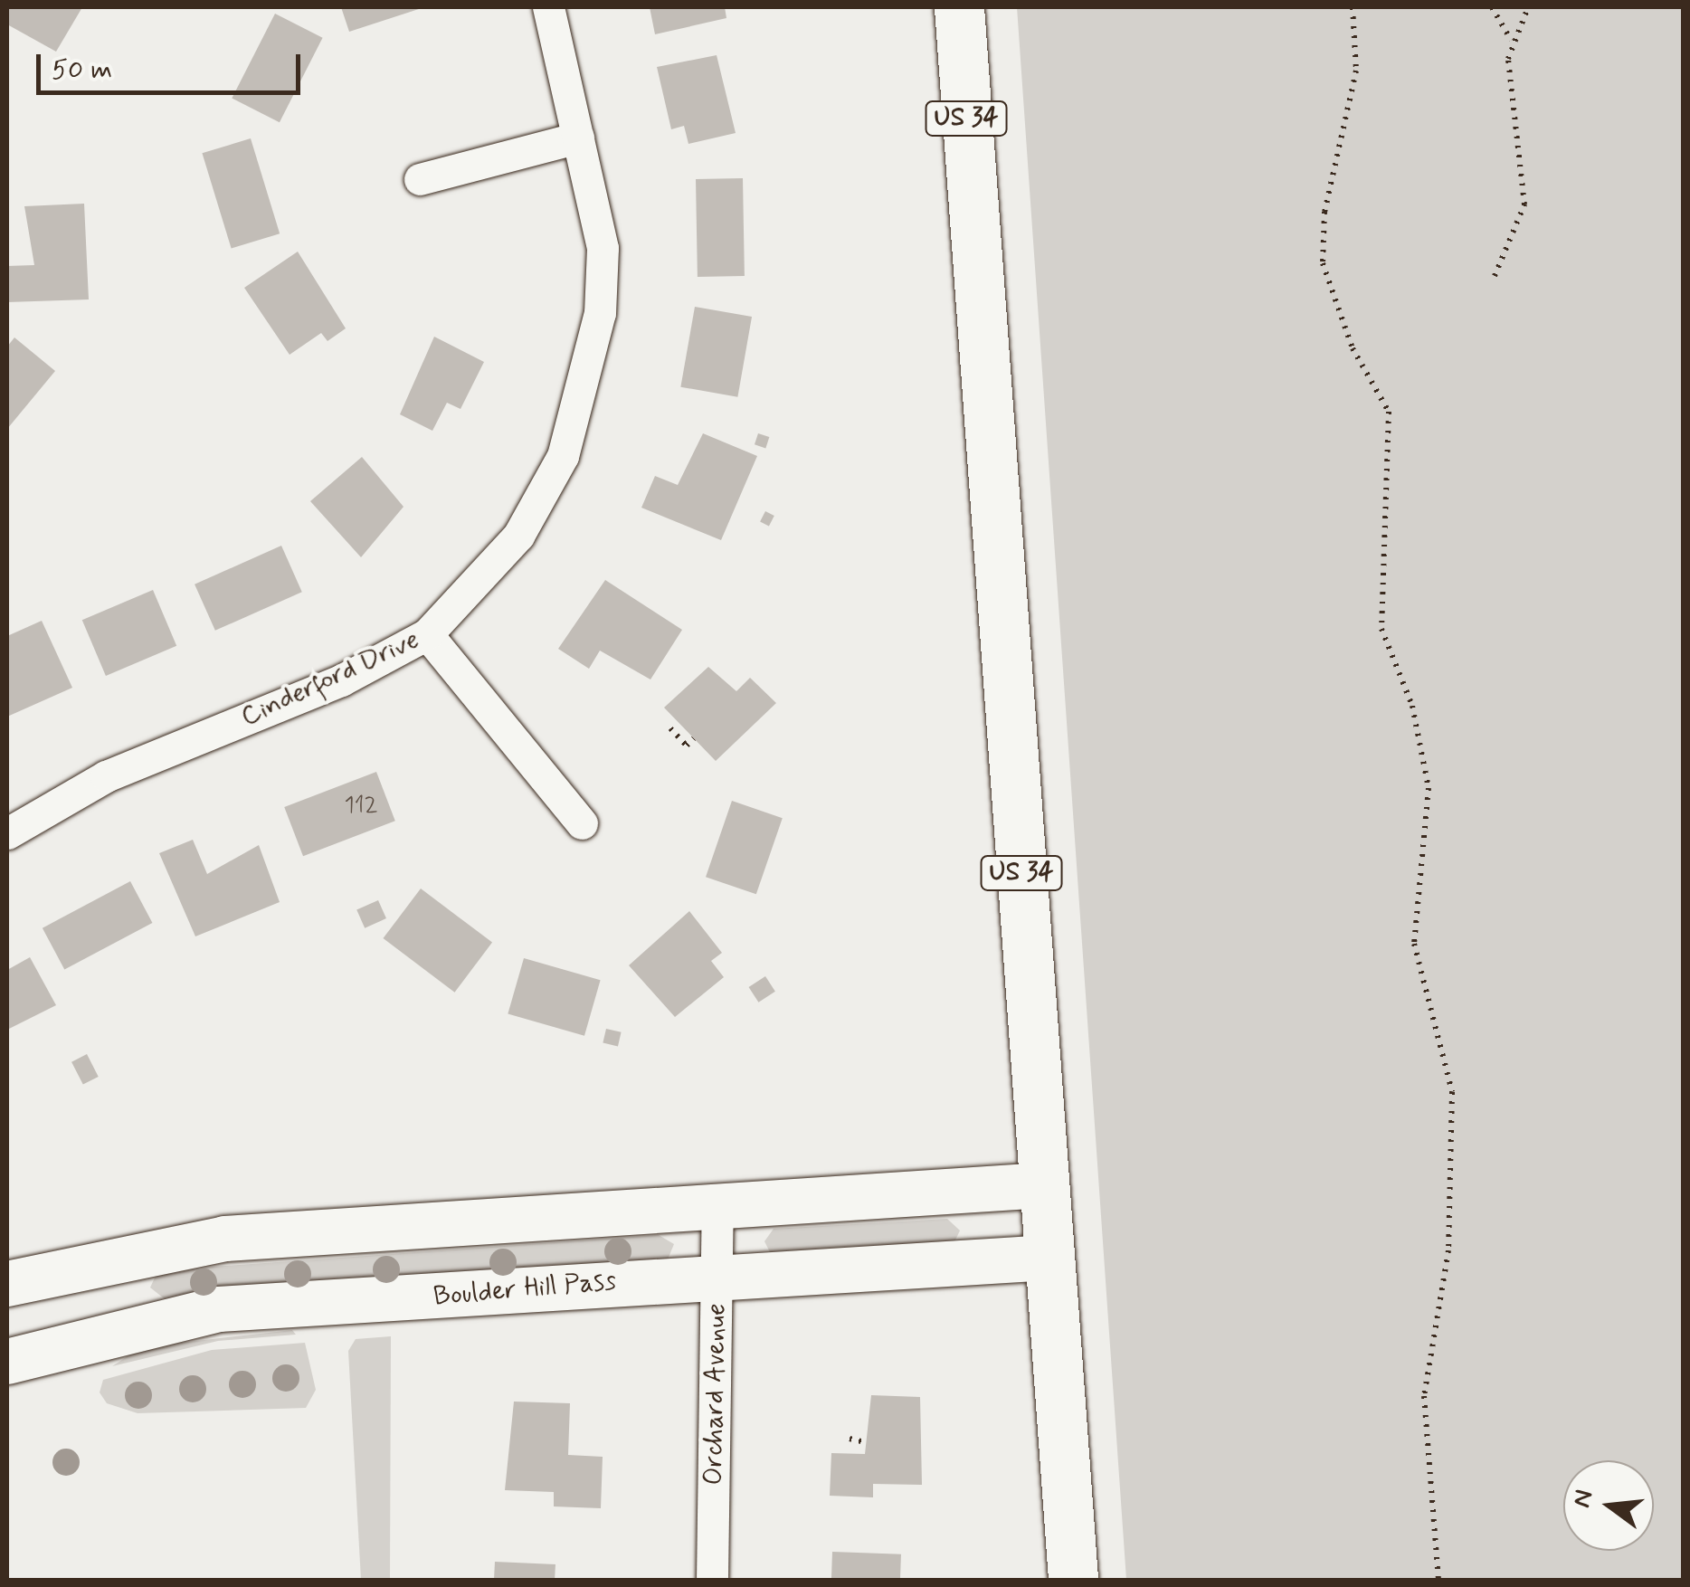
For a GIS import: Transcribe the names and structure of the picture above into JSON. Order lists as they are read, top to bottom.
{
  "streets": {
    "main road": ["US 34"],
    "street": ["Cinderford Drive", "Boulder Hill Pass", "Orchard Avenue"]
  },
  "crossings": [
    ["US 34", "Boulder Hill Pass"],
    ["Boulder Hill Pass", "Orchard Avenue"]
  ],
  "house_numbers": ["112"],
  "scale_bar": "50 m",
  "north": "left"
}
